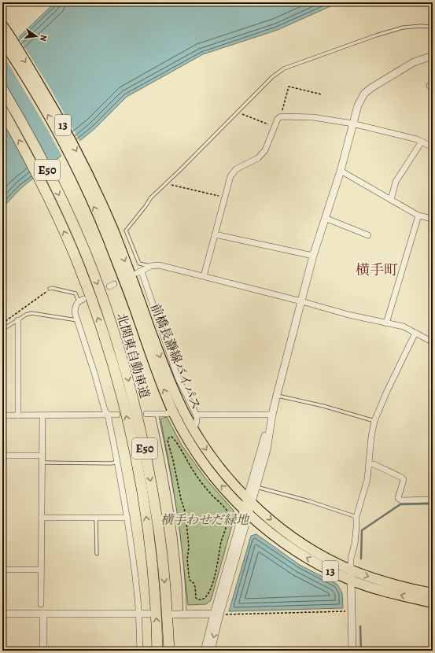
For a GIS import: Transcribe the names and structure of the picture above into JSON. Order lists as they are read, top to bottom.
{
  "streets": {
    "highway": ["E50", "北関東自動車道"],
    "main road": ["13", "前橋長瀞線バイパス"]
  },
  "districts": ["横手町"],
  "parks": ["横手わせだ緑地"],
  "north": "right"
}
